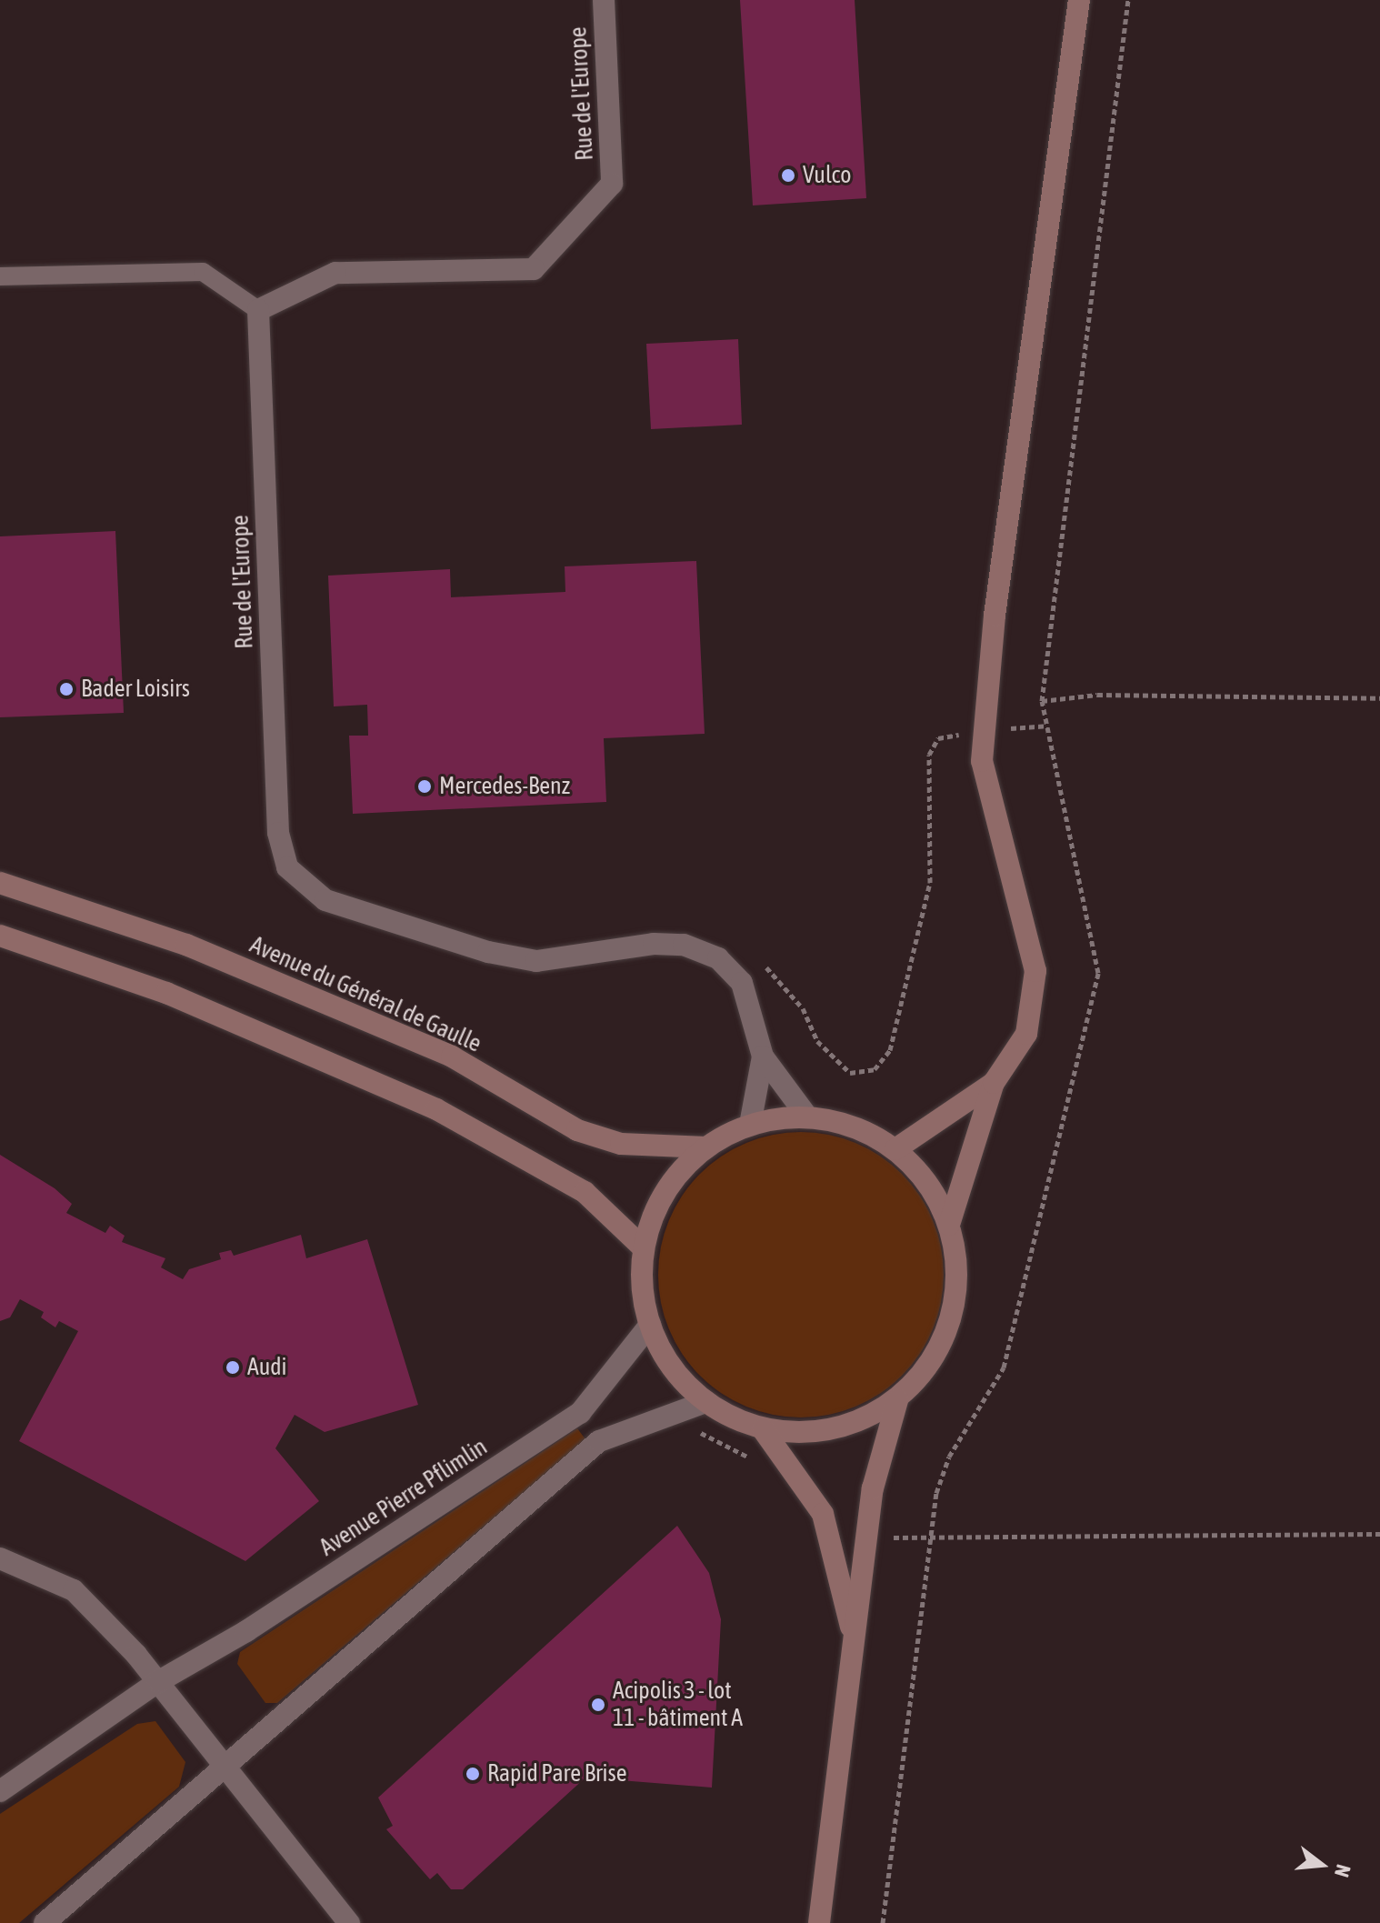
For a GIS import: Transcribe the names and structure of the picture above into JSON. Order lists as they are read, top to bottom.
{
  "streets": {
    "main road": ["Avenue du Général de Gaulle"],
    "street": ["Rue de l'Europe", "Avenue Pierre Pflimlin"]
  },
  "places": [
    "Vulco",
    "Bader Loisirs",
    "Mercedes-Benz",
    "Audi",
    "Acipolis 3 - lot 11 - bâtiment A",
    "Rapid Pare Brise"
  ],
  "north": "right"
}
